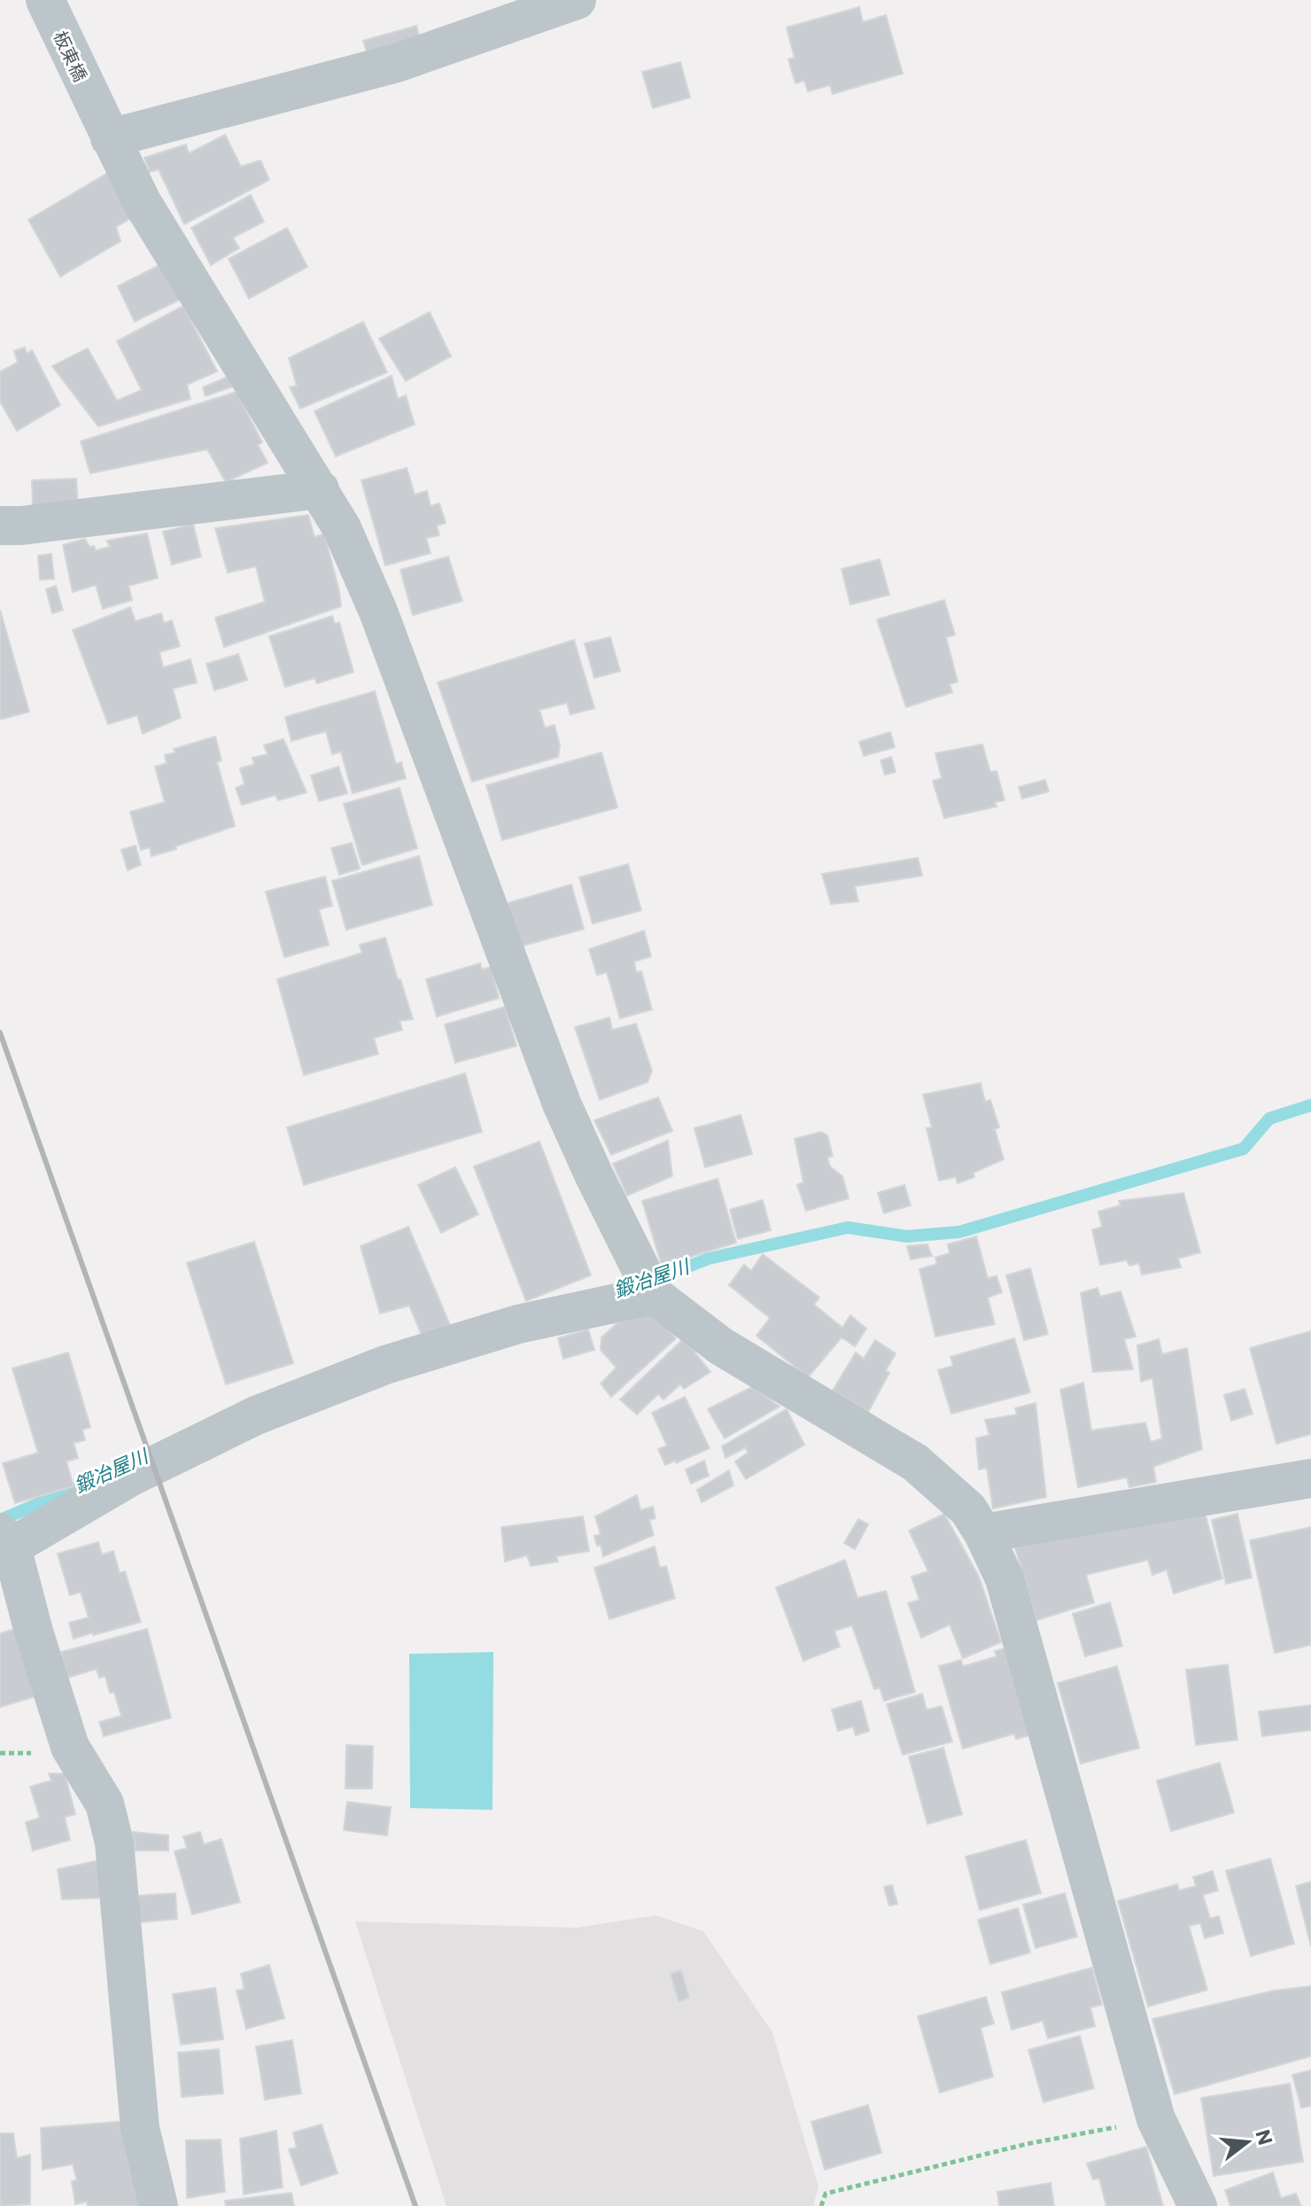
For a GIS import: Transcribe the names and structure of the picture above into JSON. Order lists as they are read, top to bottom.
{
  "streets": {
    "street": ["板東橋"]
  },
  "water": ["鍛冶屋川"],
  "north": "right"
}
